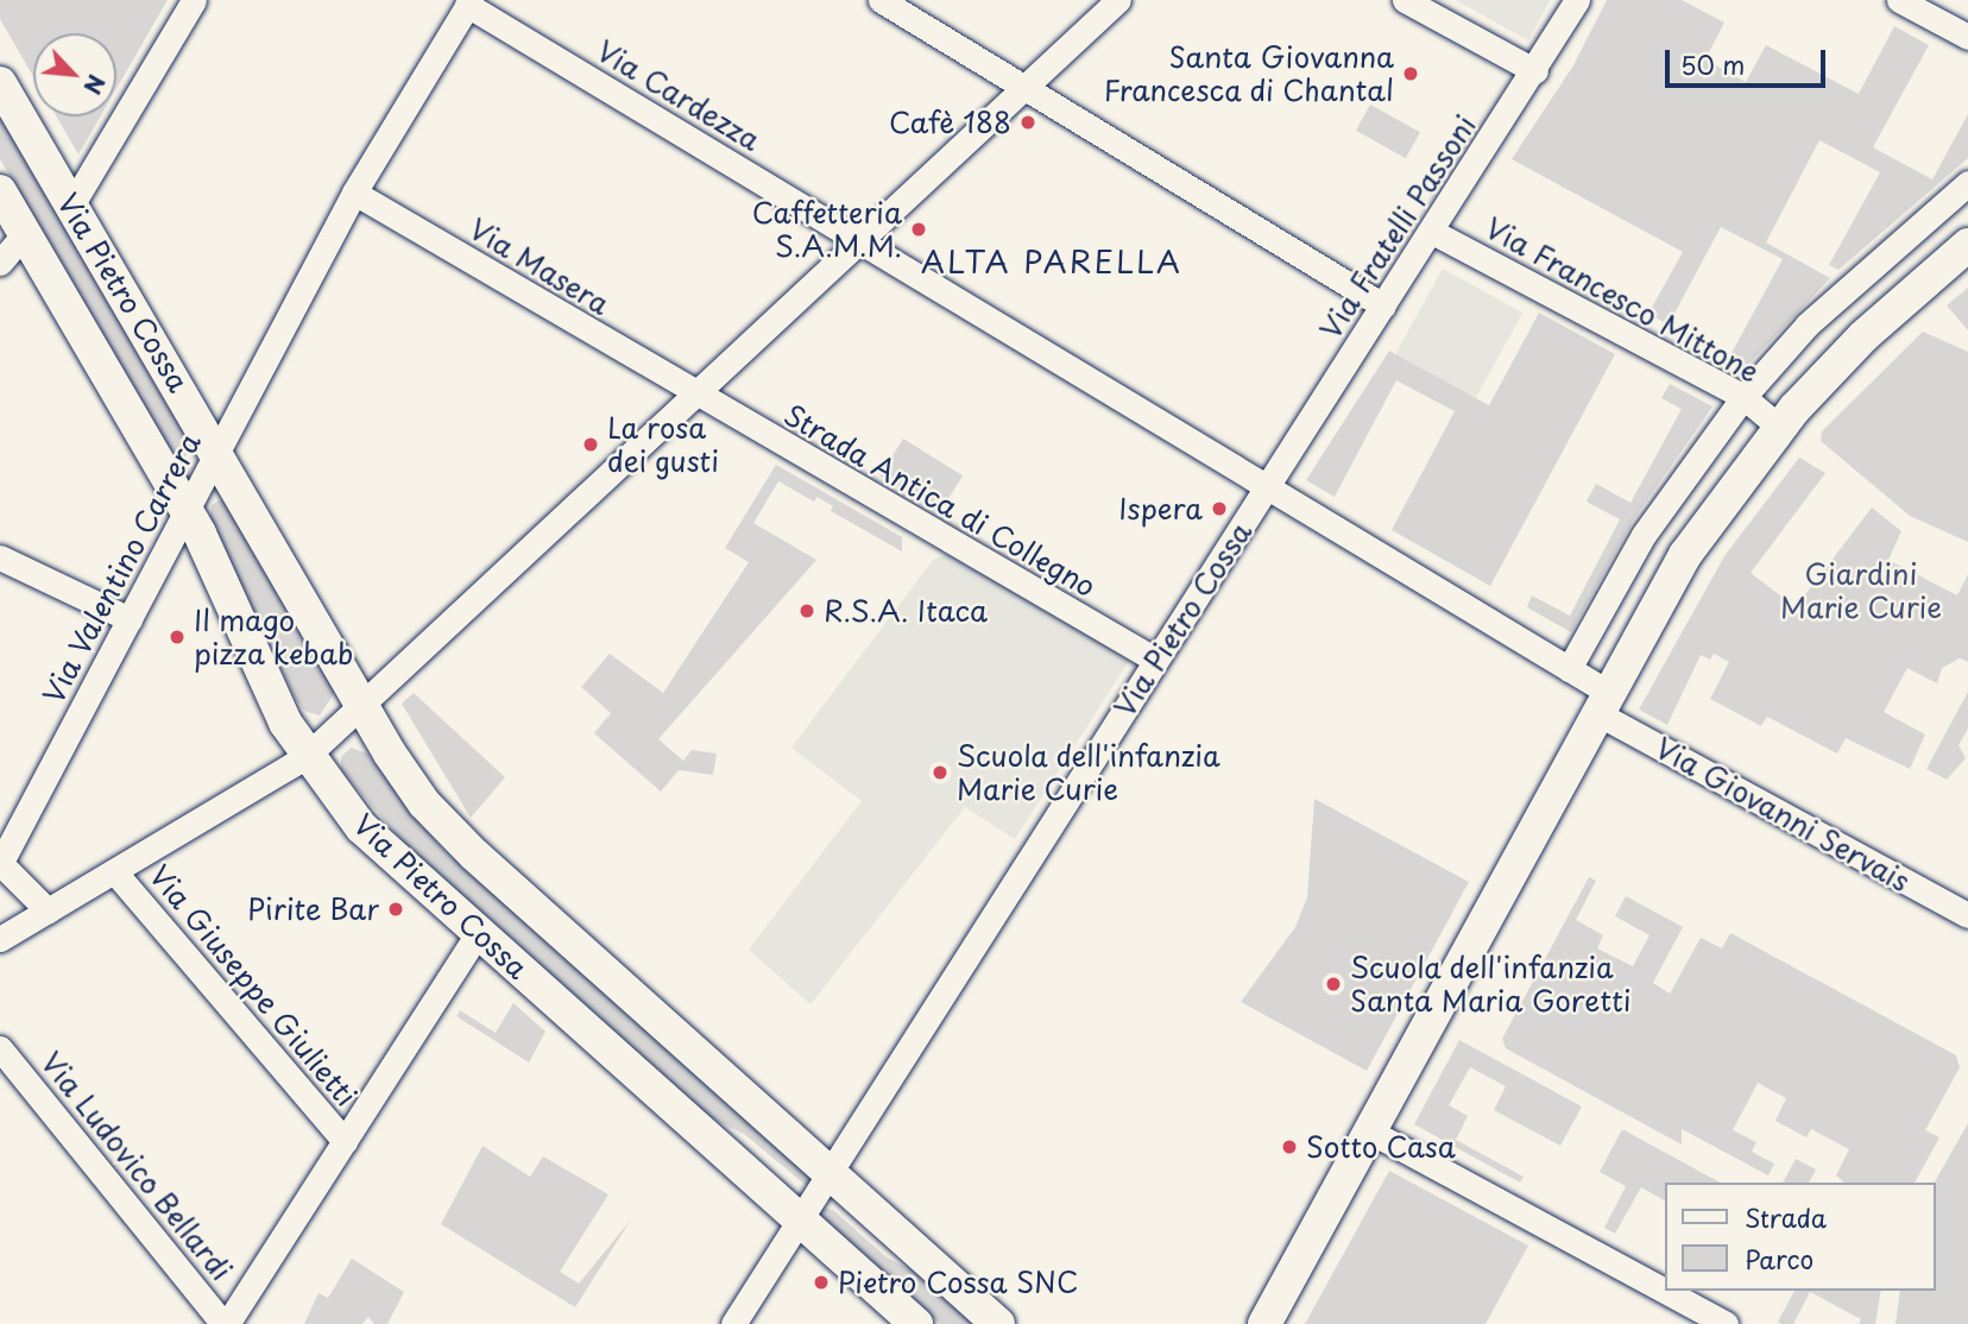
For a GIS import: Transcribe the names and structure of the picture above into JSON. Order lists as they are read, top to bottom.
{
  "streets": {
    "main road": ["Via Pietro Cossa"],
    "street": [
      "Via Cardezza",
      "Via Fratelli Passoni",
      "Via Masera",
      "Via Francesco Mittone",
      "Strada Antica di Collegno",
      "Via Valentino Carrera",
      "Via Giovanni Servais",
      "Via Giuseppe Giulietti",
      "Via Ludovico Bellardi"
    ]
  },
  "crossings": [
    ["Via Cardezza", "Via Valentino Carrera"],
    ["Via Fratelli Passoni", "Via Pietro Cossa"],
    ["Via Fratelli Passoni", "Via Francesco Mittone"],
    ["Via Fratelli Passoni", "Via Giovanni Servais"],
    ["Via Masera", "Strada Antica di Collegno"],
    ["Via Masera", "Via Valentino Carrera"],
    ["Via Pietro Cossa", "Strada Antica di Collegno"],
    ["Via Pietro Cossa", "Via Valentino Carrera"],
    ["Via Pietro Cossa", "Via Giovanni Servais"]
  ],
  "districts": ["ALTA PARELLA"],
  "parks": ["Giardini Marie Curie"],
  "places": [
    "Santa Giovanna Francesca di Chantal",
    "Cafè 188",
    "Caffetteria S.A.M.M.",
    "La rosa dei gusti",
    "Ispera",
    "R.S.A. Itaca",
    "Il mago pizza kebab",
    "Scuola dell'infanzia Marie Curie",
    "Pirite Bar",
    "Scuola dell'infanzia Santa Maria Goretti",
    "Sotto Casa",
    "Pietro Cossa SNC"
  ],
  "legend": ["Strada", "Parco"],
  "scale_bar": "50 m",
  "north": "bottom right"
}
